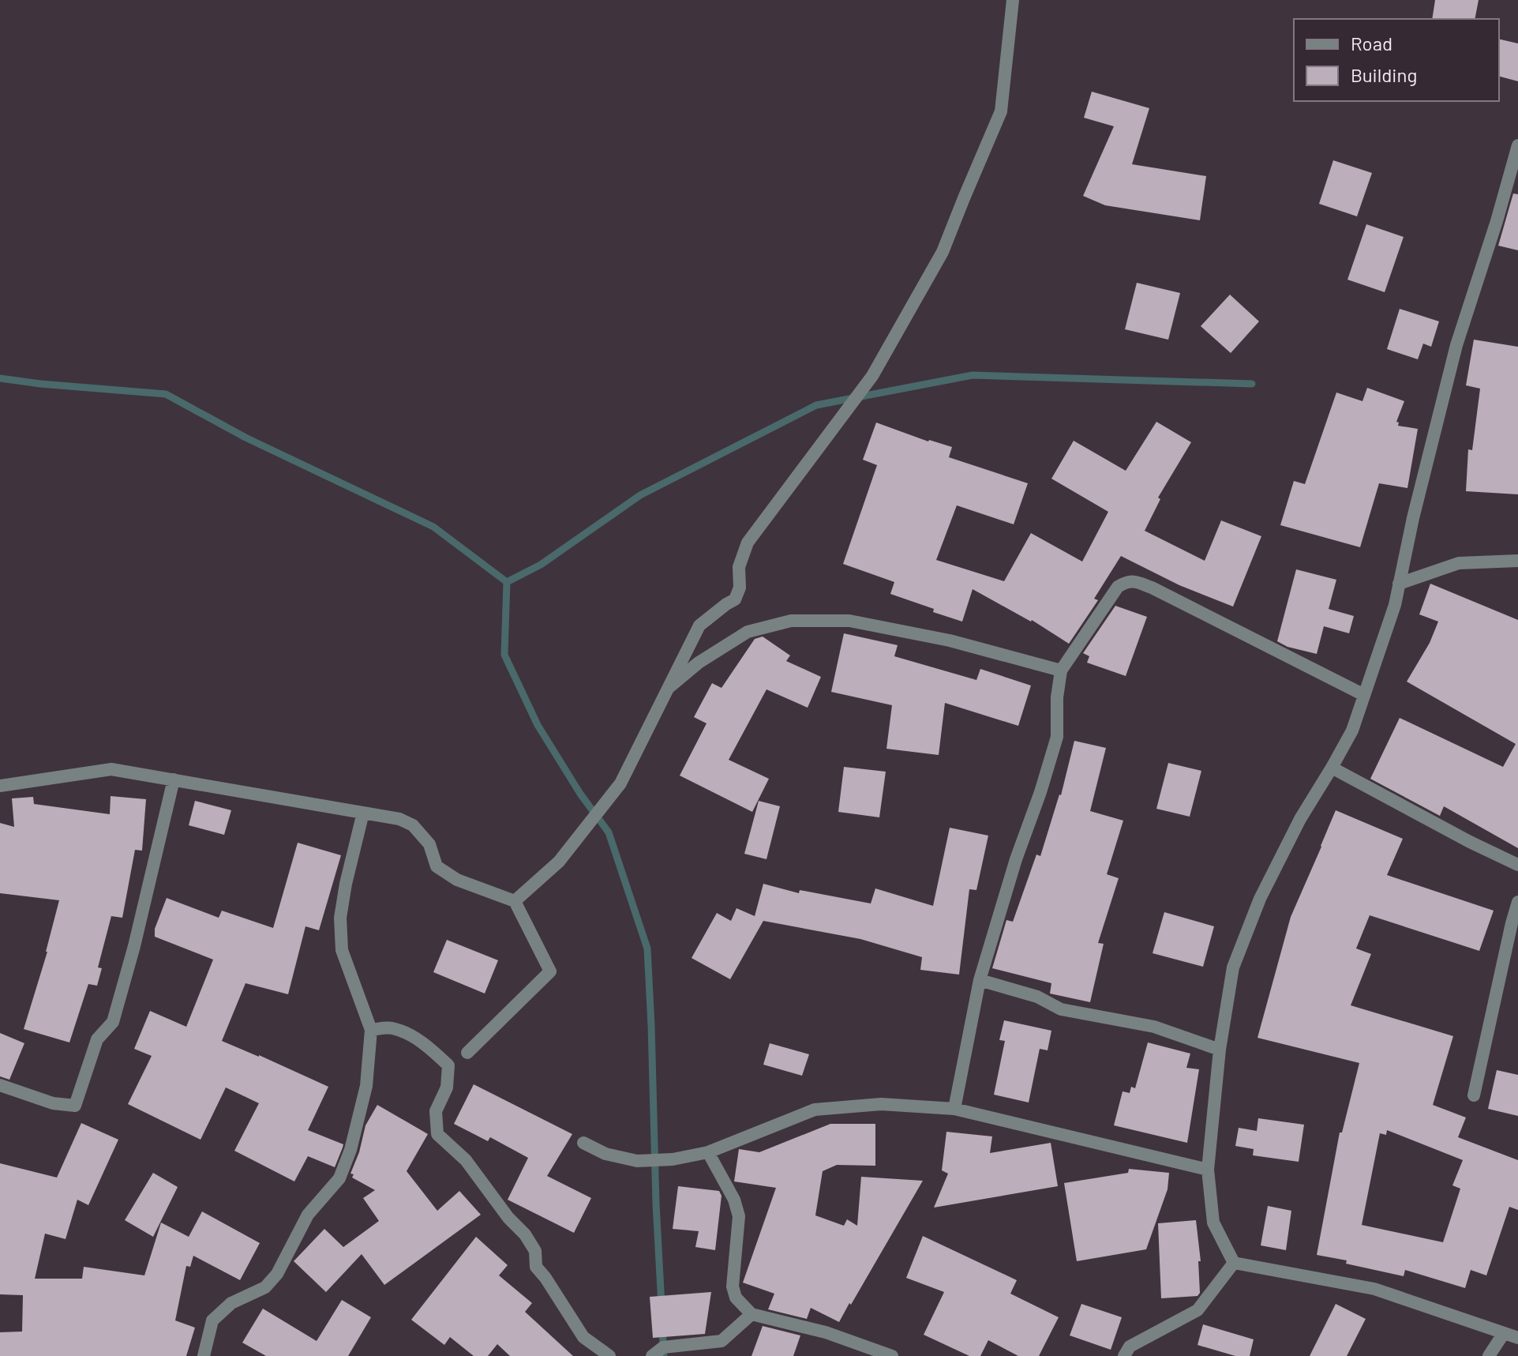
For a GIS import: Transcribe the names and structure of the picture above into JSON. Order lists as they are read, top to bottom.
{
  "legend": ["Road", "Building"]
}
